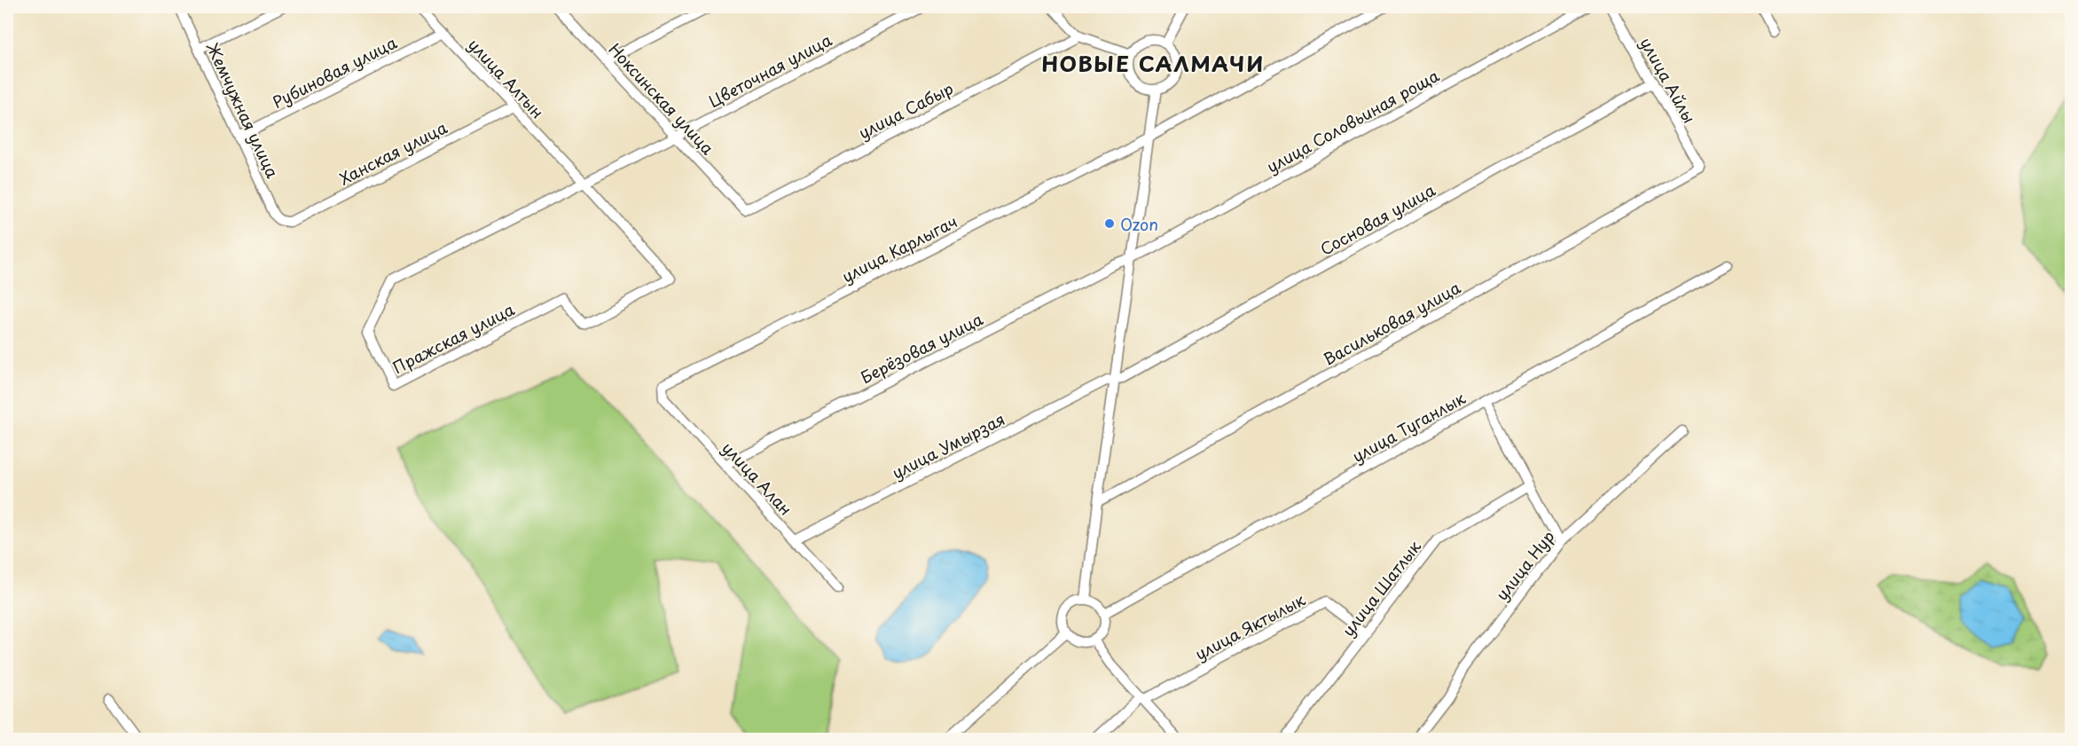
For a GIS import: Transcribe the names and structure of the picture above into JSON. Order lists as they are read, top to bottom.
{
  "streets": {
    "street": [
      "Цветочная улица",
      "Рубиновая улица",
      "улица Алтын",
      "улица Айлы",
      "Ноксинская улица",
      "Жемчужная улица",
      "улица Сабыр",
      "улица Соловьиная роща",
      "Ханская улица",
      "Сосновая улица",
      "улица Карлыгач",
      "Васильковая улица",
      "Пражская улица",
      "Берёзовая улица",
      "улица Туганлык",
      "улица Умырзая",
      "улица Алан",
      "улица Нур",
      "улица Шатлык",
      "улица Яктылык"
    ]
  },
  "crossings": [
    ["Цветочная улица", "Ноксинская улица"],
    ["Цветочная улица", "Пражская улица"],
    ["Рубиновая улица", "улица Алтын"],
    ["Рубиновая улица", "Жемчужная улица"],
    ["улица Алтын", "Ханская улица"],
    ["улица Алтын", "Пражская улица"],
    ["улица Айлы", "Сосновая улица"],
    ["улица Айлы", "Васильковая улица"],
    ["Ноксинская улица", "улица Сабыр"],
    ["Жемчужная улица", "Ханская улица"],
    ["улица Соловьиная роща", "Берёзовая улица"],
    ["Сосновая улица", "улица Умырзая"],
    ["улица Карлыгач", "улица Алан"],
    ["Берёзовая улица", "улица Алан"],
    ["улица Умырзая", "улица Алан"],
    ["улица Шатлык", "улица Яктылык"]
  ],
  "districts": ["НОВЫЕ САЛМАЧИ"],
  "places": ["Ozon"]
}
